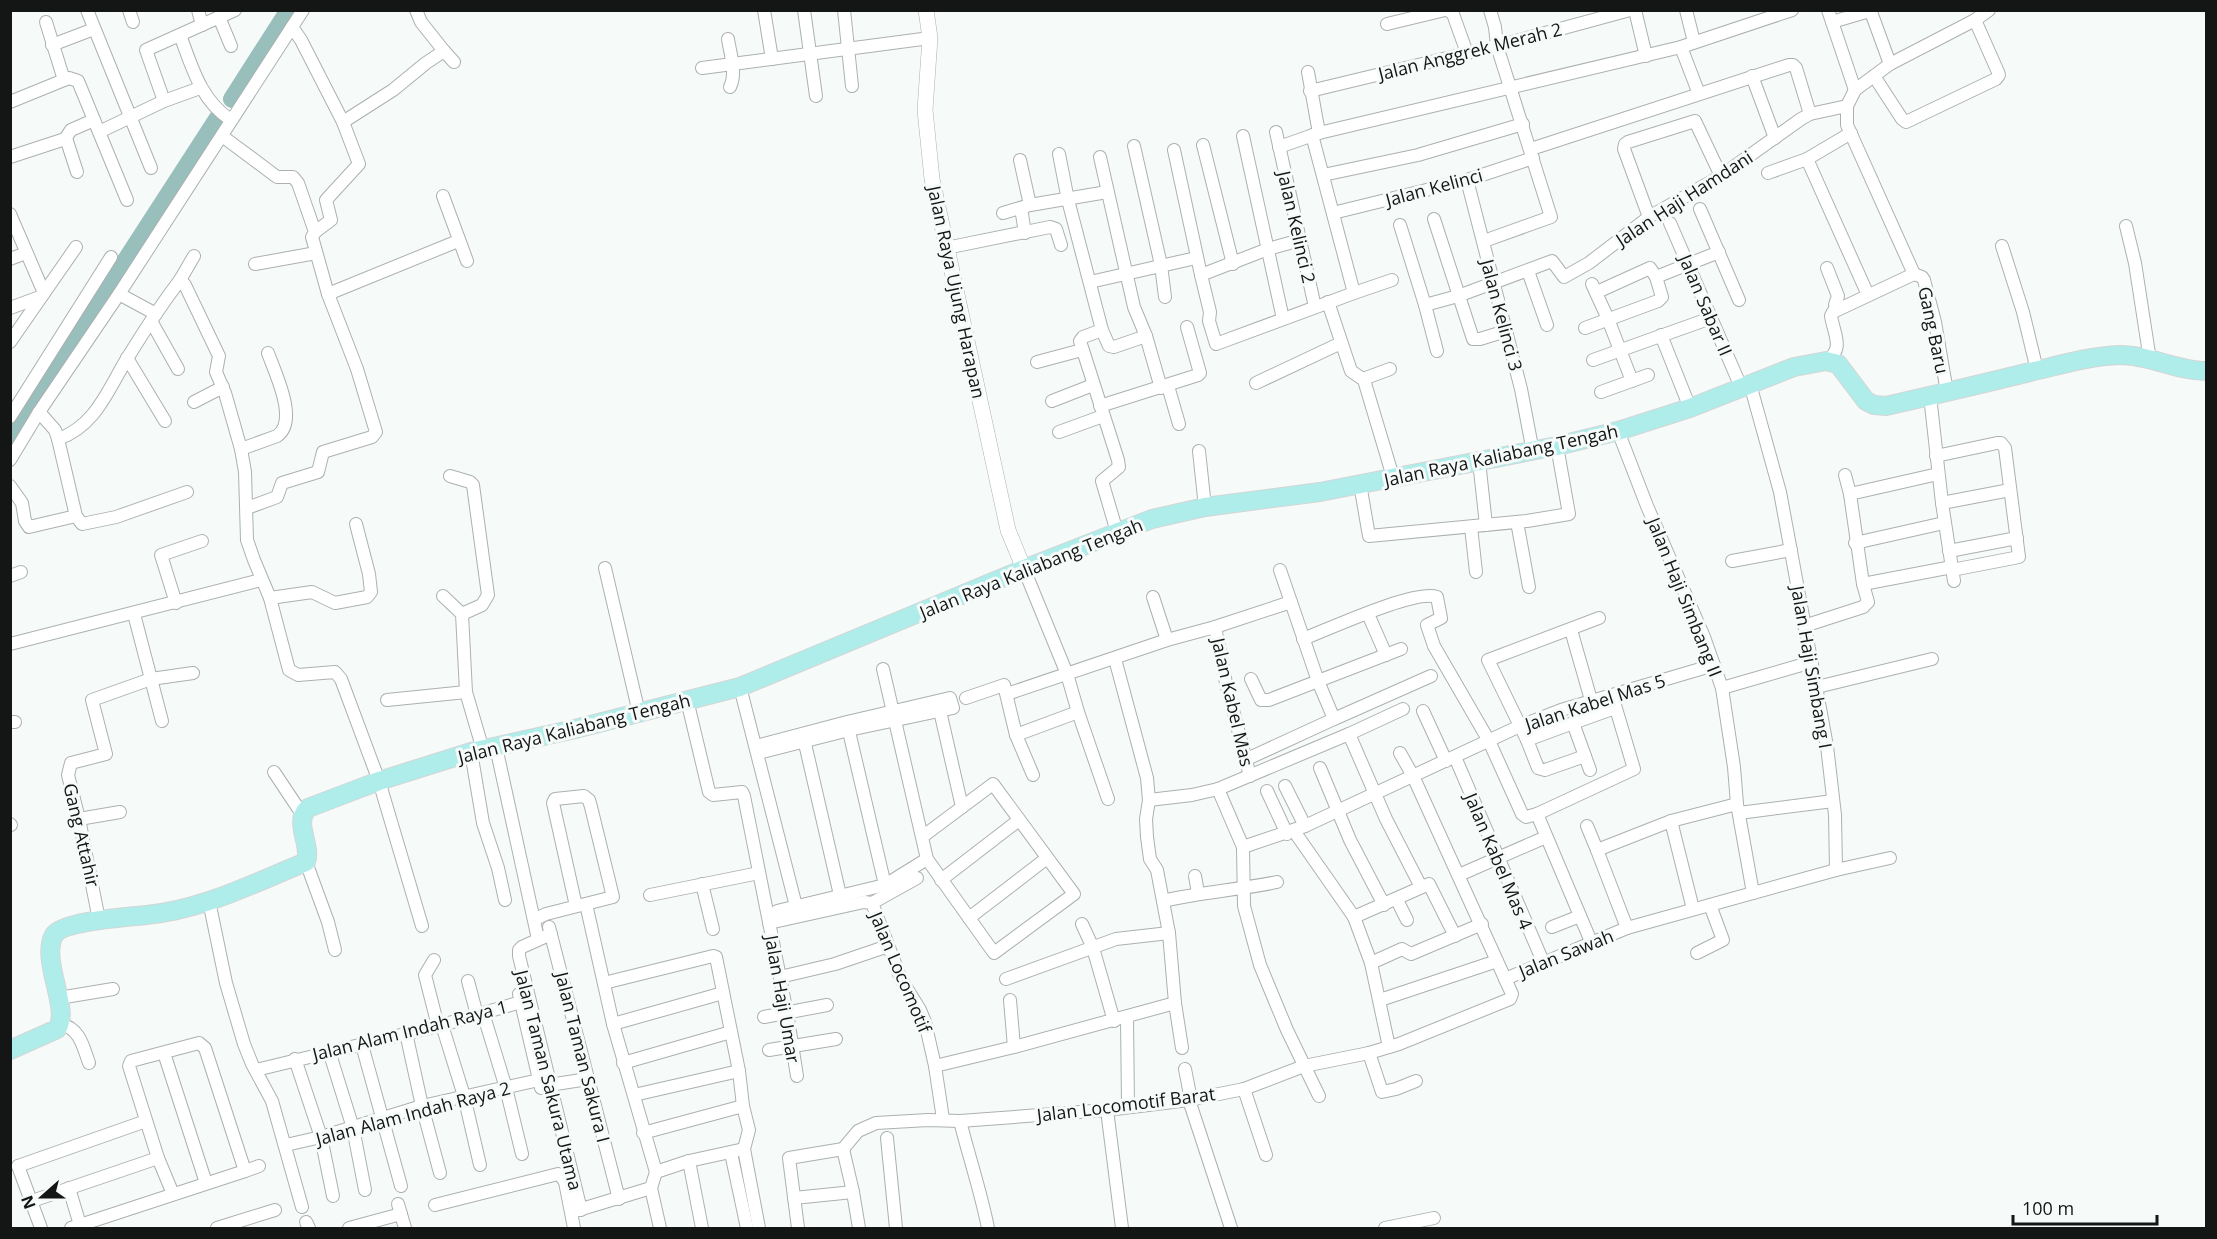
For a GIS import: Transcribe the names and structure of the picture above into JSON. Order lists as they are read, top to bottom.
{
  "streets": {
    "main road": ["Jalan Raya Kaliabang Tengah"],
    "street": [
      "Jalan Anggrek Merah 2",
      "Jalan Kelinci",
      "Jalan Haji Hamdani",
      "Jalan Kelinci 2",
      "Jalan Raya Ujung Harapan",
      "Jalan Sabar II",
      "Jalan Kelinci 3",
      "Gang Baru",
      "Jalan Haji Simbang II",
      "Jalan Haji Simbang I",
      "Jalan Kabel Mas",
      "Jalan Kabel Mas 5",
      "Gang Attahir",
      "Jalan Kabel Mas 4",
      "Jalan Sawah",
      "Jalan Locomotif",
      "Jalan Haji Umar",
      "Jalan Alam Indah Raya 1",
      "Jalan Taman Sakura I",
      "Jalan Taman Sakura Utama",
      "Jalan Locomotif Barat",
      "Jalan Alam Indah Raya 2"
    ]
  },
  "crossings": [
    ["Jalan Kelinci", "Jalan Haji Hamdani"],
    ["Jalan Kelinci", "Jalan Kelinci 3"],
    ["Jalan Haji Hamdani", "Jalan Kelinci 3"],
    ["Jalan Haji Hamdani", "Gang Baru"],
    ["Jalan Kelinci 2", "Jalan Raya Kaliabang Tengah"],
    ["Jalan Raya Ujung Harapan", "Jalan Raya Kaliabang Tengah"],
    ["Jalan Sabar II", "Jalan Raya Kaliabang Tengah"],
    ["Jalan Sabar II", "Jalan Haji Simbang I"],
    ["Jalan Kelinci 3", "Jalan Raya Kaliabang Tengah"],
    ["Jalan Raya Kaliabang Tengah", "Jalan Haji Simbang II"],
    ["Jalan Raya Kaliabang Tengah", "Jalan Haji Simbang I"],
    ["Jalan Haji Simbang II", "Jalan Kabel Mas 5"],
    ["Jalan Kabel Mas 5", "Jalan Kabel Mas 4"],
    ["Jalan Kabel Mas 4", "Jalan Sawah"],
    ["Jalan Sawah", "Jalan Locomotif Barat"],
    ["Jalan Locomotif", "Jalan Haji Umar"],
    ["Jalan Locomotif", "Jalan Locomotif Barat"],
    ["Jalan Alam Indah Raya 1", "Jalan Taman Sakura Utama"],
    ["Jalan Alam Indah Raya 1", "Jalan Alam Indah Raya 2"],
    ["Jalan Taman Sakura I", "Jalan Taman Sakura Utama"],
    ["Jalan Taman Sakura I", "Jalan Alam Indah Raya 2"],
    ["Jalan Taman Sakura Utama", "Jalan Alam Indah Raya 2"]
  ],
  "scale_bar": "100 m",
  "north": "left"
}
